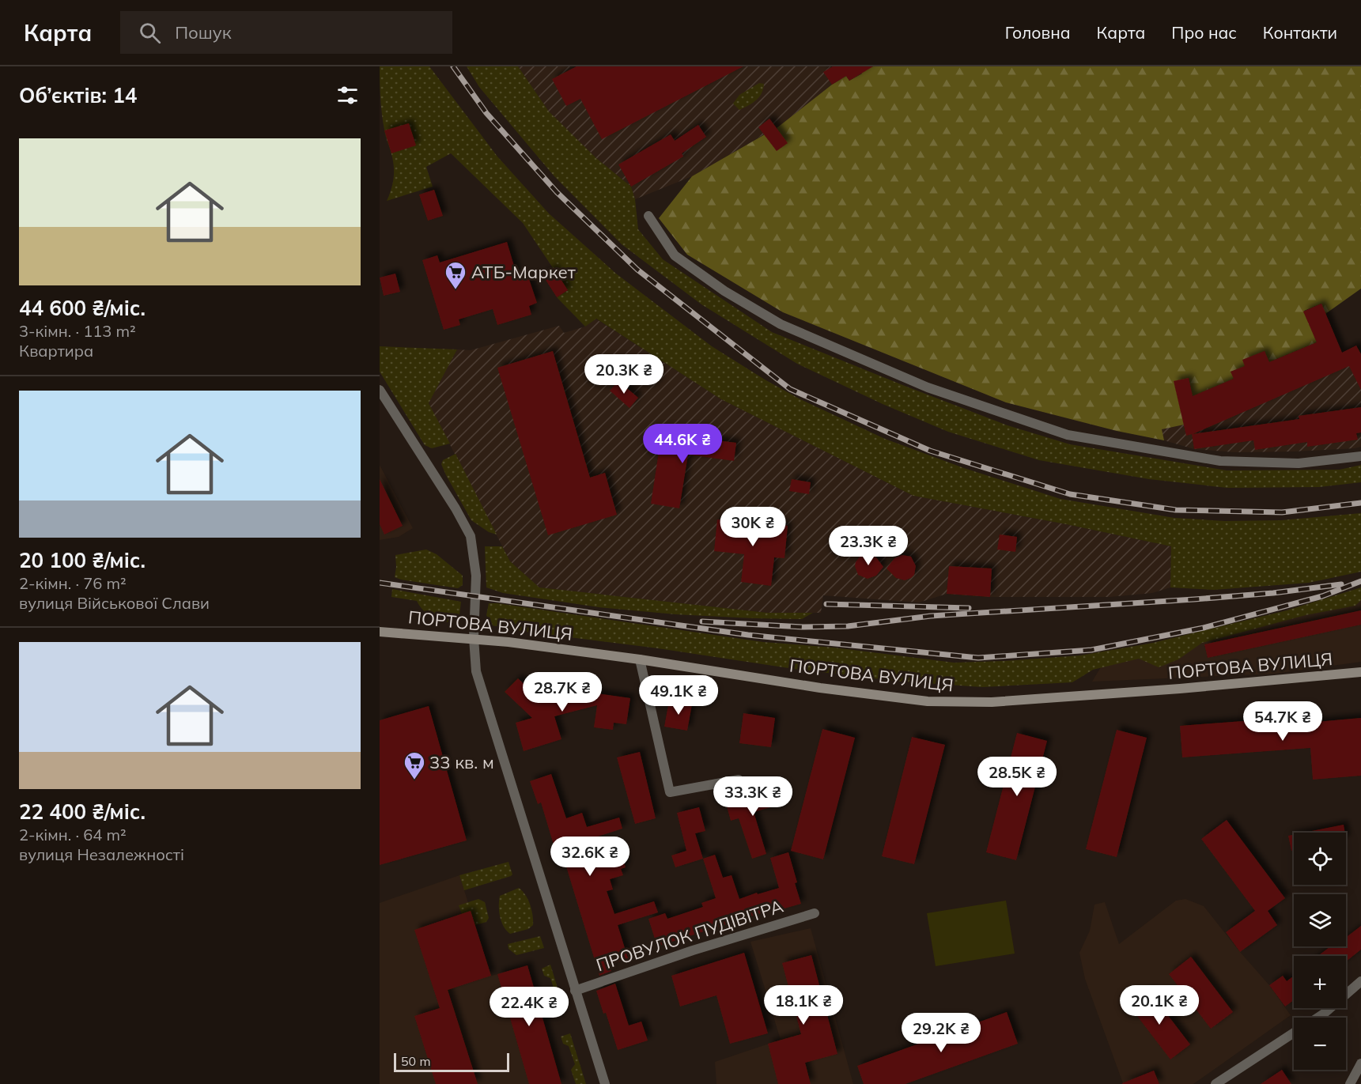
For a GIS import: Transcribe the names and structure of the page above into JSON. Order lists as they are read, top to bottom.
{
  "streets": {
    "main road": ["ПОРТОВА ВУЛИЦЯ"],
    "street": ["ПРОВУЛОК ПУДІВІТРА"]
  },
  "places": {
    "supermarket": ["АТБ-Маркет", "33 кв. м"]
  },
  "scale_bar": "50 m",
  "page": {
    "header": "Карта",
    "search": "Пошук",
    "nav": [
      "Головна",
      "Карта",
      "Про нас",
      "Контакти"
    ],
    "heading": "Об’єктів: 14",
    "list": [
      {
        "name": "44 600 ₴/міс.",
        "note": "3-кімн. · 113 m² · Квартира"
      },
      {
        "name": "20 100 ₴/міс.",
        "note": "2-кімн. · 76 m² · вулиця Військової Слави"
      },
      {
        "name": "22 400 ₴/міс.",
        "note": "2-кімн. · 64 m² · вулиця Незалежності"
      }
    ],
    "price": [
      "20.3K ₴",
      "44.6K ₴",
      "30K ₴",
      "23.3K ₴",
      "28.7K ₴",
      "49.1K ₴",
      "54.7K ₴",
      "28.5K ₴",
      "33.3K ₴",
      "32.6K ₴",
      "18.1K ₴",
      "20.1K ₴",
      "22.4K ₴",
      "29.2K ₴"
    ],
    "map_buttons": ["+", "−"],
    "scale": "50 m"
  }
}
